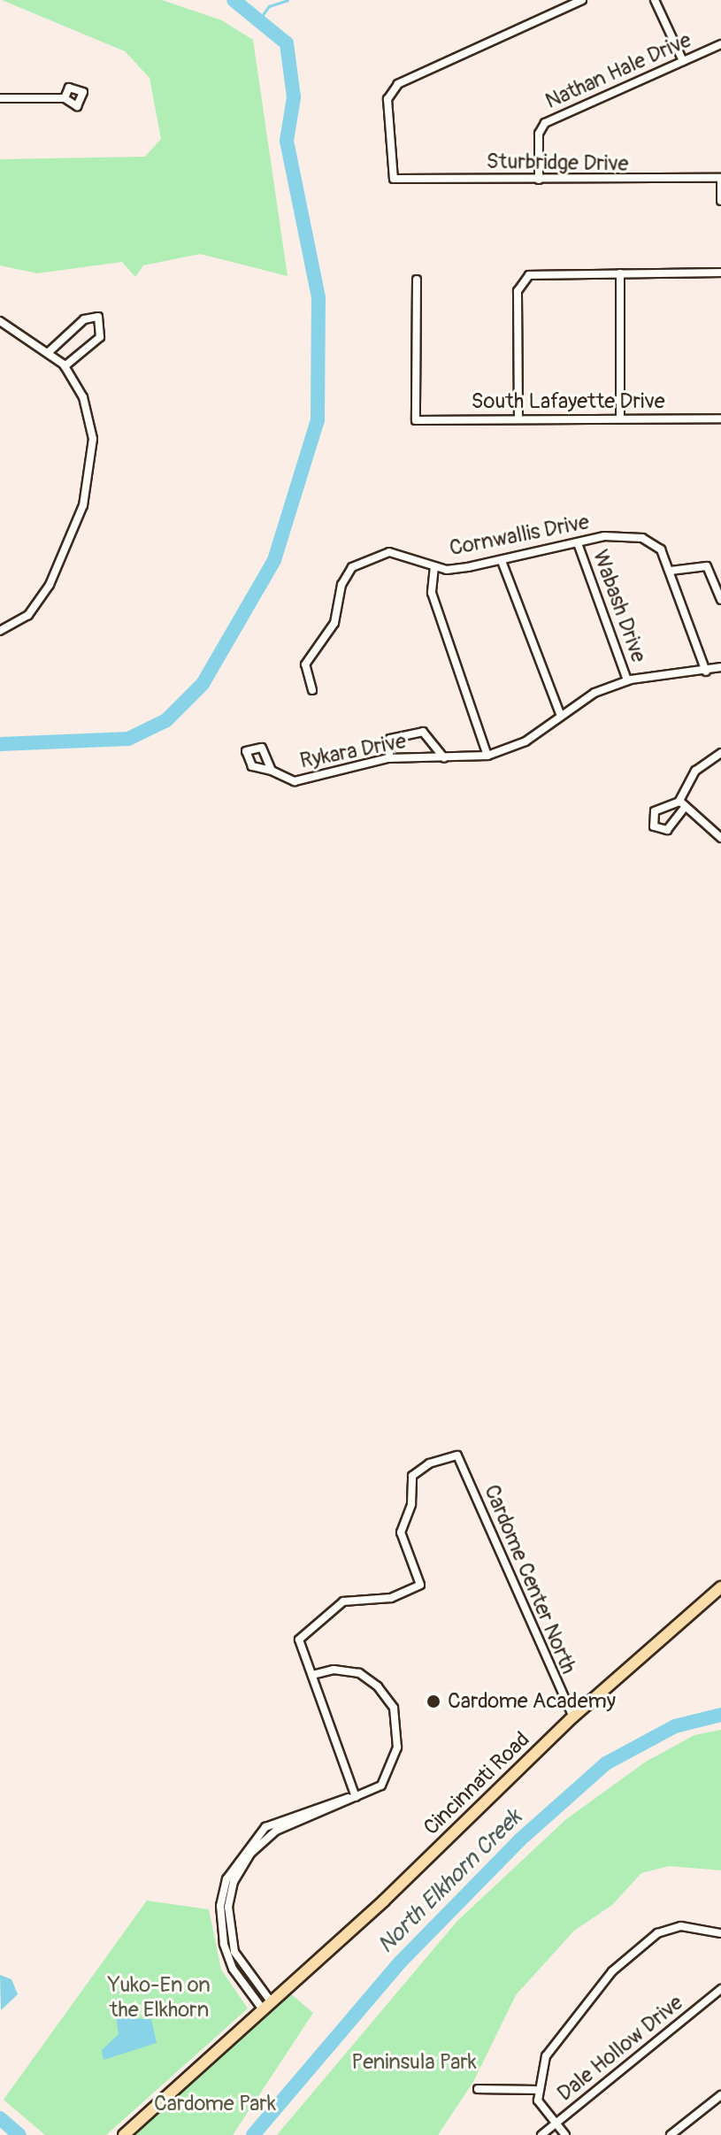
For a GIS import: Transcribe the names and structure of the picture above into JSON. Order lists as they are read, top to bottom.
{
  "streets": {
    "main road": ["Cincinnati Road"],
    "street": [
      "Nathan Hale Drive",
      "Sturbridge Drive",
      "South Lafayette Drive",
      "Cornwallis Drive",
      "Wabash Drive",
      "Rykara Drive",
      "Cardome Center North",
      "Dale Hollow Drive"
    ]
  },
  "crossings": [
    ["Nathan Hale Drive", "Sturbridge Drive"],
    ["Cornwallis Drive", "Wabash Drive"],
    ["Wabash Drive", "Rykara Drive"],
    ["Cardome Center North", "Cincinnati Road"]
  ],
  "water": ["North Elkhorn Creek"],
  "parks": ["Yuko-En on the Elkhorn", "Peninsula Park", "Cardome Park"],
  "places": ["Cardome Academy"]
}
